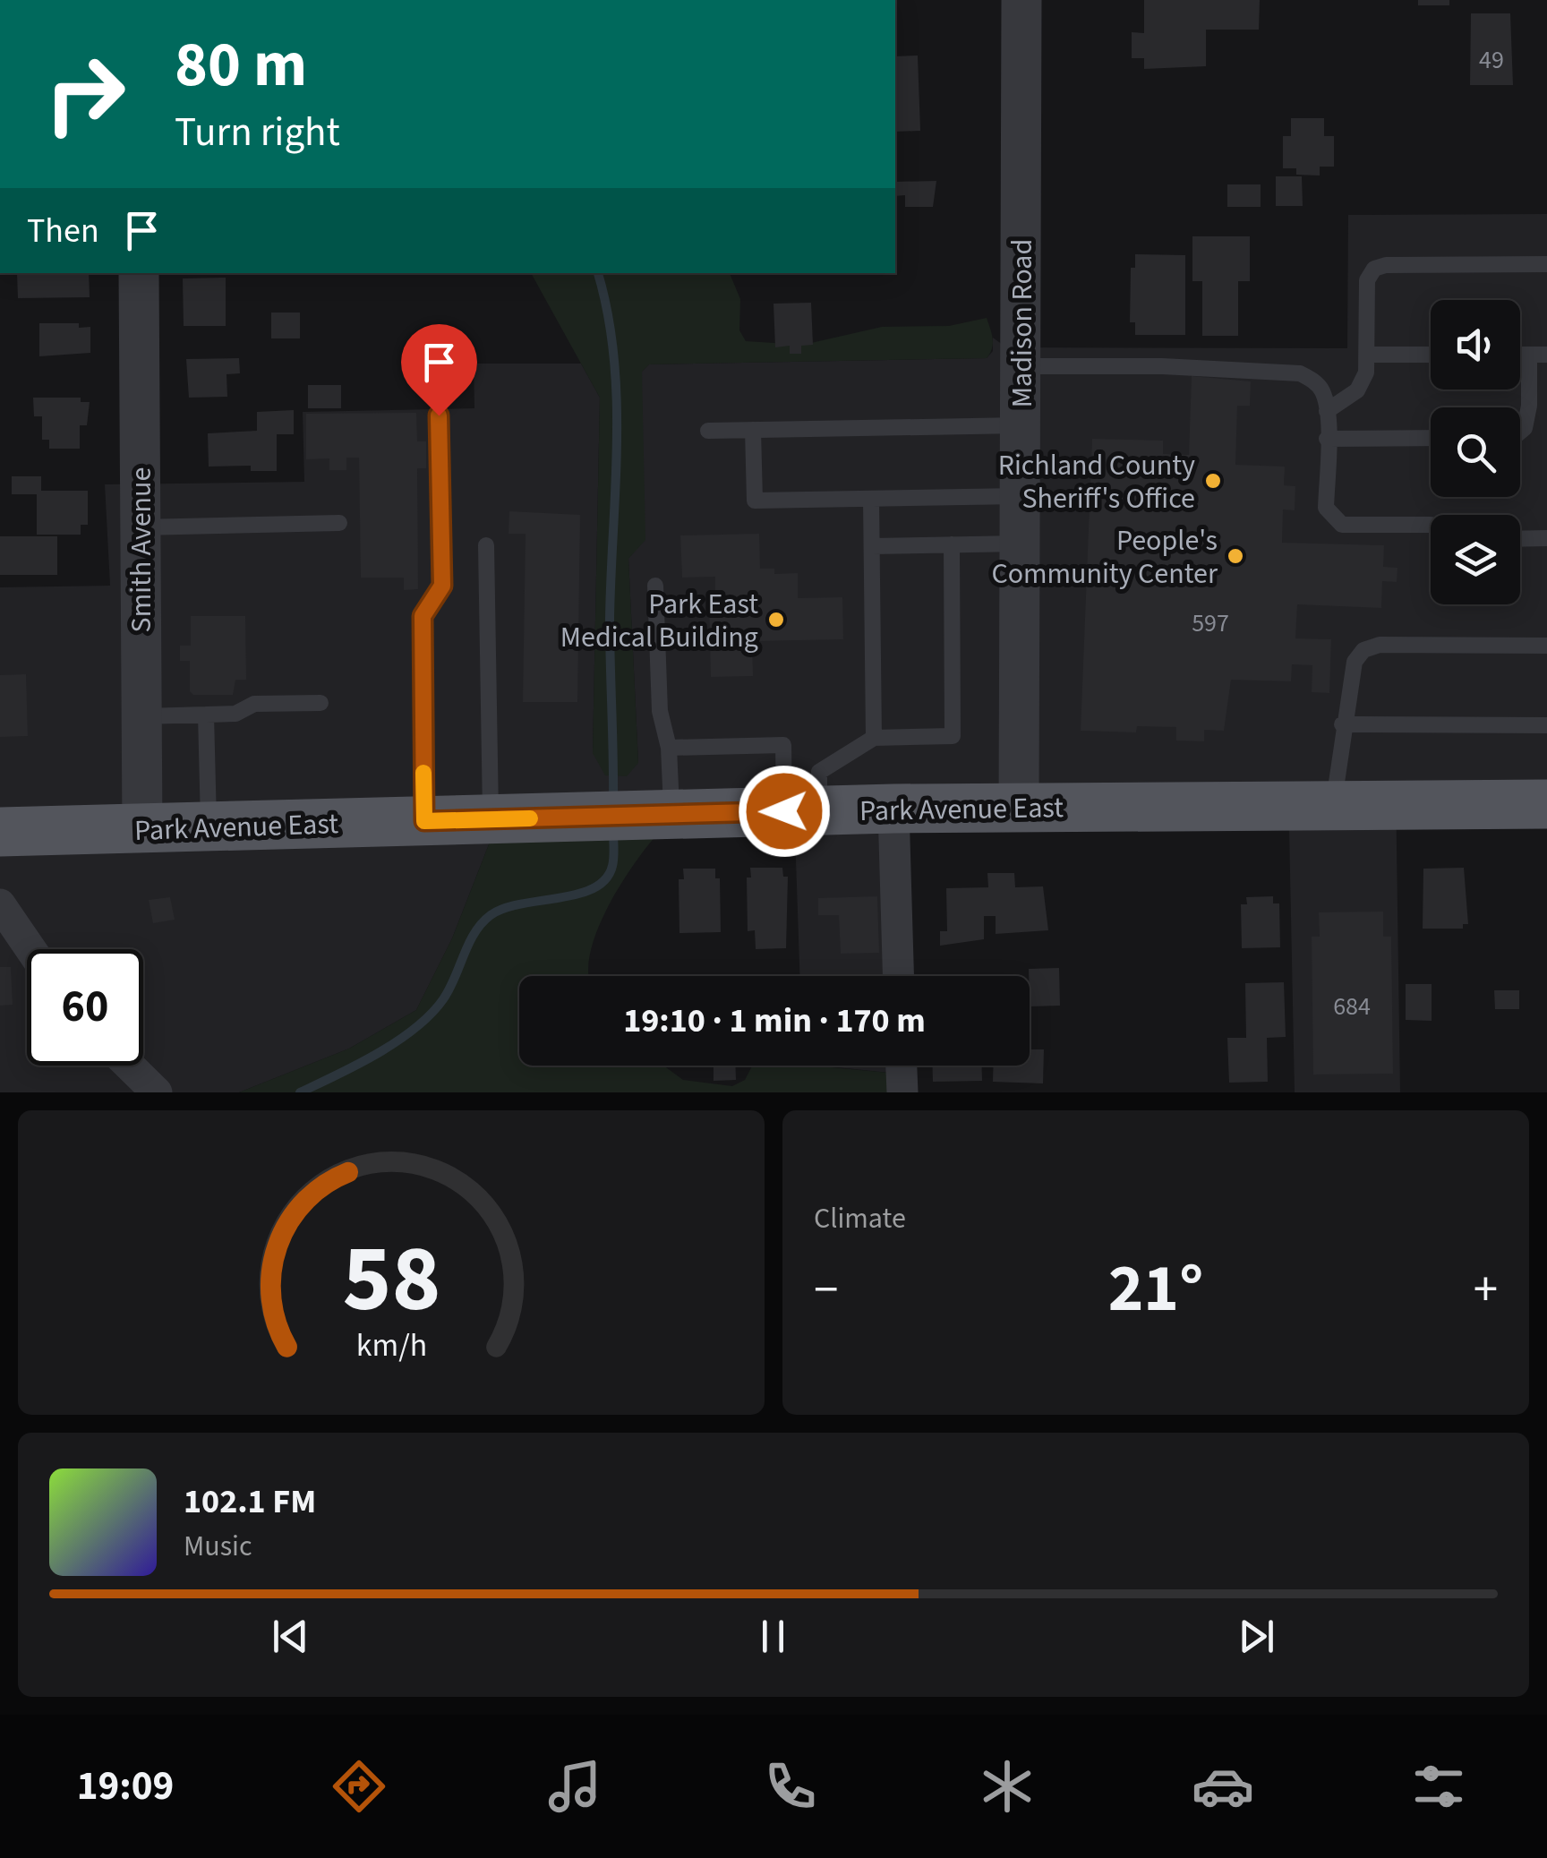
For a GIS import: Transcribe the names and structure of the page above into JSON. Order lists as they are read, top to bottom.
{
  "streets": {
    "main road": ["Park Avenue East"],
    "street": ["Madison Road", "Smith Avenue"]
  },
  "crossings": [
    ["Madison Road", "Park Avenue East"],
    ["Smith Avenue", "Park Avenue East"]
  ],
  "places": ["Richland County Sheriff's Office", "People's Community Center", "Park East Medical Building"],
  "house_numbers": ["49", "597", "684"],
  "page": {
    "turn": ["80 m", "Turn right"],
    "then": "Then",
    "limit": "60",
    "trip": "19:10 · 1 min · 170 m",
    "tile": "Climate",
    "heat": ["−", "21°", "+"],
    "song": ["102.1 FM", "Music"],
    "tabs": "19:09",
    "gauge": ["58", "km/h"]
  }
}
